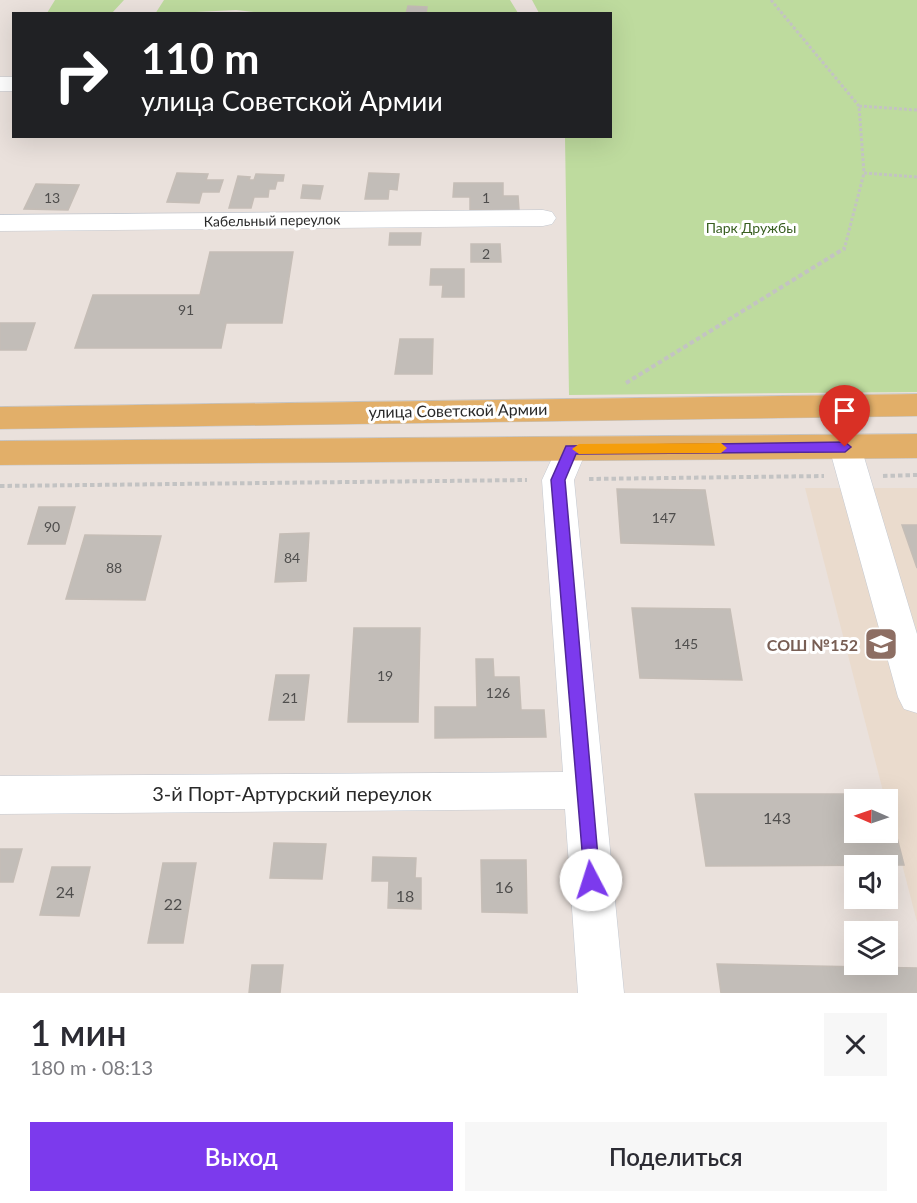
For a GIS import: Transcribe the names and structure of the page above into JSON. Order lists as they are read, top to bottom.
{
  "streets": {
    "main road": ["улица Советской Армии"],
    "street": ["Кабельный переулок", "3-й Порт-Артурский переулок"]
  },
  "parks": ["Парк Дружбы"],
  "places": {
    "school or university": ["СОШ №152"]
  },
  "house_numbers": [
    "13",
    "1",
    "2",
    "91",
    "147",
    "90",
    "84",
    "88",
    "145",
    "19",
    "126",
    "21",
    "143",
    "16",
    "24",
    "18",
    "22"
  ],
  "north": "left",
  "page": {
    "turn": ["110 m", "улица Советской Армии"],
    "heading": ["1 мин", "180 m · 08:13"],
    "buttons": ["Выход", "Поделиться"]
  }
}
